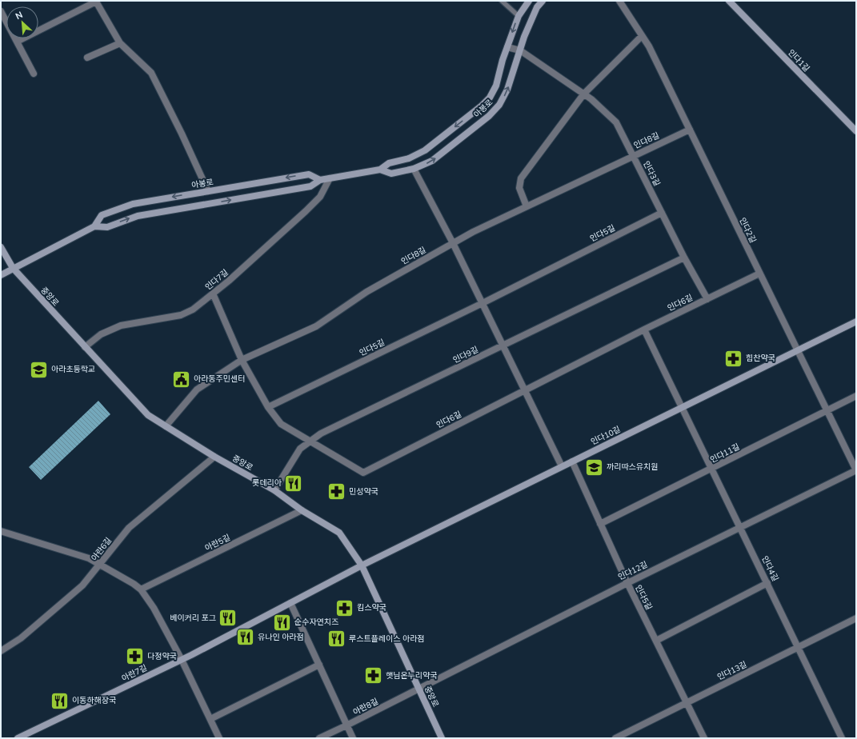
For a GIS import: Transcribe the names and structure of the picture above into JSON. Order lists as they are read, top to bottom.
{
  "streets": {
    "main road": [
      "인다1길",
      "아봉로",
      "중앙로",
      "인다10길",
      "아란7길"
    ],
    "street": [
      "인다8길",
      "인다3길",
      "인다2길",
      "인다5길",
      "인다7길",
      "인다6길",
      "인다9길",
      "인다11길",
      "아란5길",
      "아란6길",
      "인다4길",
      "인다12길",
      "인다13길",
      "아란8길"
    ]
  },
  "crossings": [
    ["아봉로", "인다3길"],
    ["아봉로", "인다7길"],
    ["아봉로", "중앙로"],
    ["인다8길", "인다3길"],
    ["인다8길", "인다2길"],
    ["인다8길", "중앙로"],
    ["인다8길", "인다6길"],
    ["인다3길", "인다5길"],
    ["인다3길", "인다6길"],
    ["인다3길", "인다9길"],
    ["인다2길", "인다6길"],
    ["인다2길", "인다10길"],
    ["인다2길", "인다11길"],
    ["인다2길", "인다12길"],
    ["인다5길", "인다6길"],
    ["인다5길", "인다10길"],
    ["인다5길", "인다11길"],
    ["인다5길", "인다12길"],
    ["인다5길", "인다13길"],
    ["인다7길", "중앙로"],
    ["인다7길", "인다6길"],
    ["중앙로", "인다9길"],
    ["중앙로", "인다10길"],
    ["중앙로", "아란5길"],
    ["중앙로", "아란6길"],
    ["중앙로", "인다12길"],
    ["중앙로", "아란7길"],
    ["중앙로", "아란8길"],
    ["인다6길", "인다9길"],
    ["인다6길", "인다4길"],
    ["인다10길", "인다4길"],
    ["인다10길", "아란7길"],
    ["인다11길", "인다4길"],
    ["인다4길", "인다12길"],
    ["인다4길", "인다13길"],
    ["인다12길", "아란8길"]
  ],
  "places": {
    "pharmacy": [
      "힘찬약국",
      "민성약국",
      "킴스약국",
      "다정약국",
      "햇님온누리약국"
    ],
    "school or university": ["아라초등학교", "까리따스유치원"],
    "public building": ["아라동주민센터"],
    "restaurant": [
      "롯데리아",
      "베이커리 포그",
      "순수자연치즈",
      "유나인 아라점",
      "루스트플레이스 아라점",
      "이동하해장국"
    ]
  },
  "north": "top left"
}
